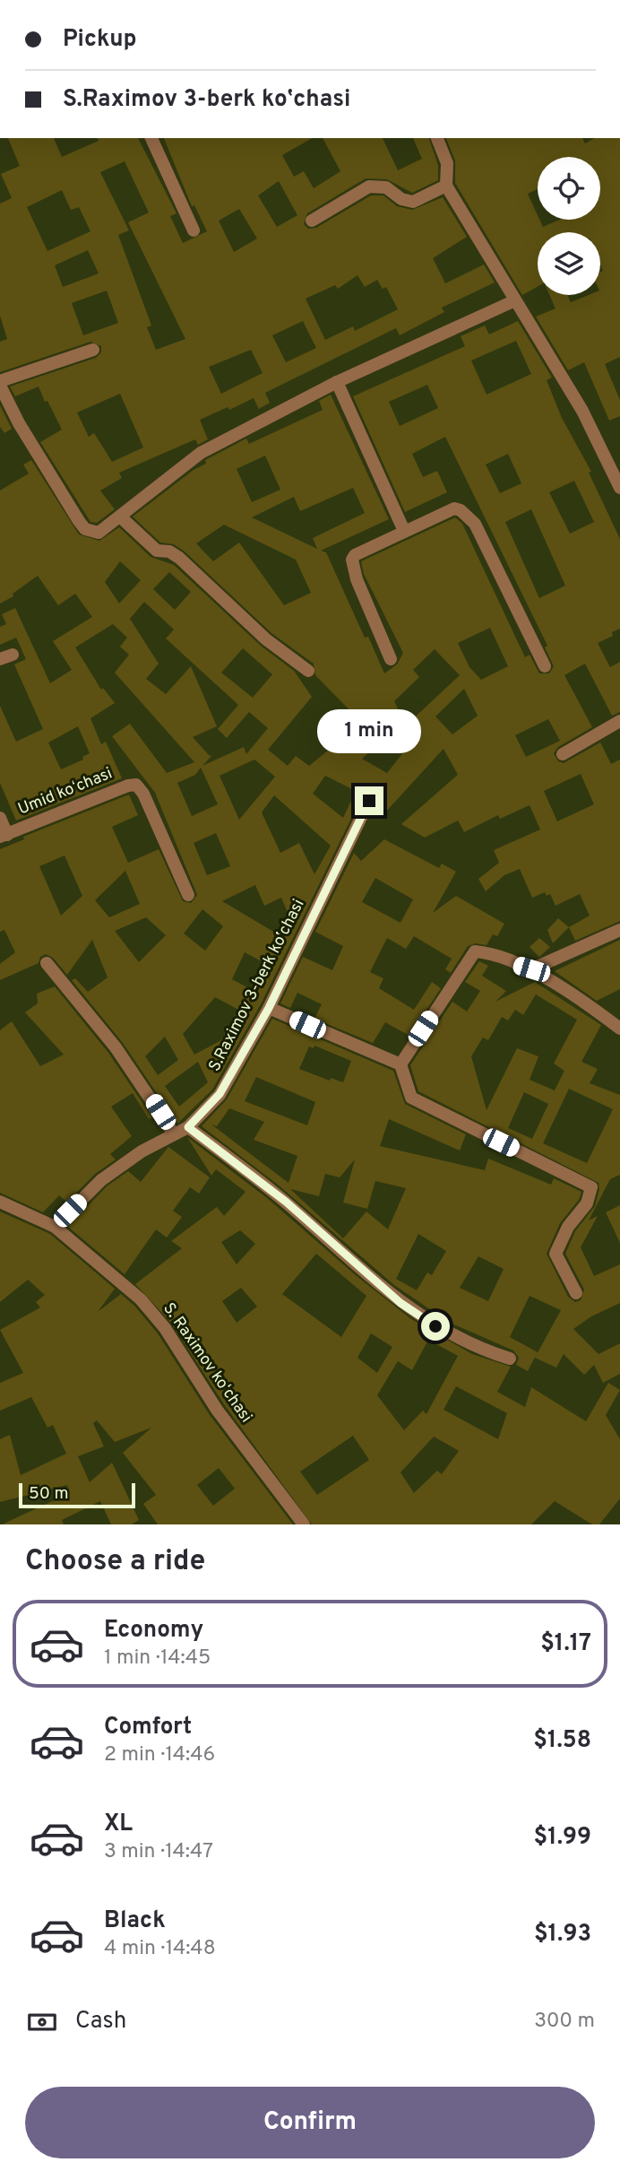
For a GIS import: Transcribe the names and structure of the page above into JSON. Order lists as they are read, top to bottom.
{
  "streets": {
    "street": ["Umid koʻchasi", "S.Raximov 3-berk koʼchasi", "S. Raximov koʻchasi"]
  },
  "crossings": [
    ["S.Raximov 3-berk koʼchasi", "S. Raximov koʻchasi"]
  ],
  "scale_bar": "50 m",
  "page": {
    "banner": ["Pickup", "S.Raximov 3-berk koʼchasi"],
    "bubble": "1 min",
    "scale": "50 m",
    "heading": "Choose a ride",
    "list": [
      {
        "name": "Economy",
        "note": "1 min · 14:45",
        "value": "$1.17"
      },
      {
        "name": "Comfort",
        "note": "2 min · 14:46",
        "value": "$1.58"
      },
      {
        "name": "XL",
        "note": "3 min · 14:47",
        "value": "$1.99"
      },
      {
        "name": "Black",
        "note": "4 min · 14:48",
        "value": "$1.93"
      }
    ],
    "pay": ["Cash", "300 m"],
    "buttons": "Confirm"
  }
}
